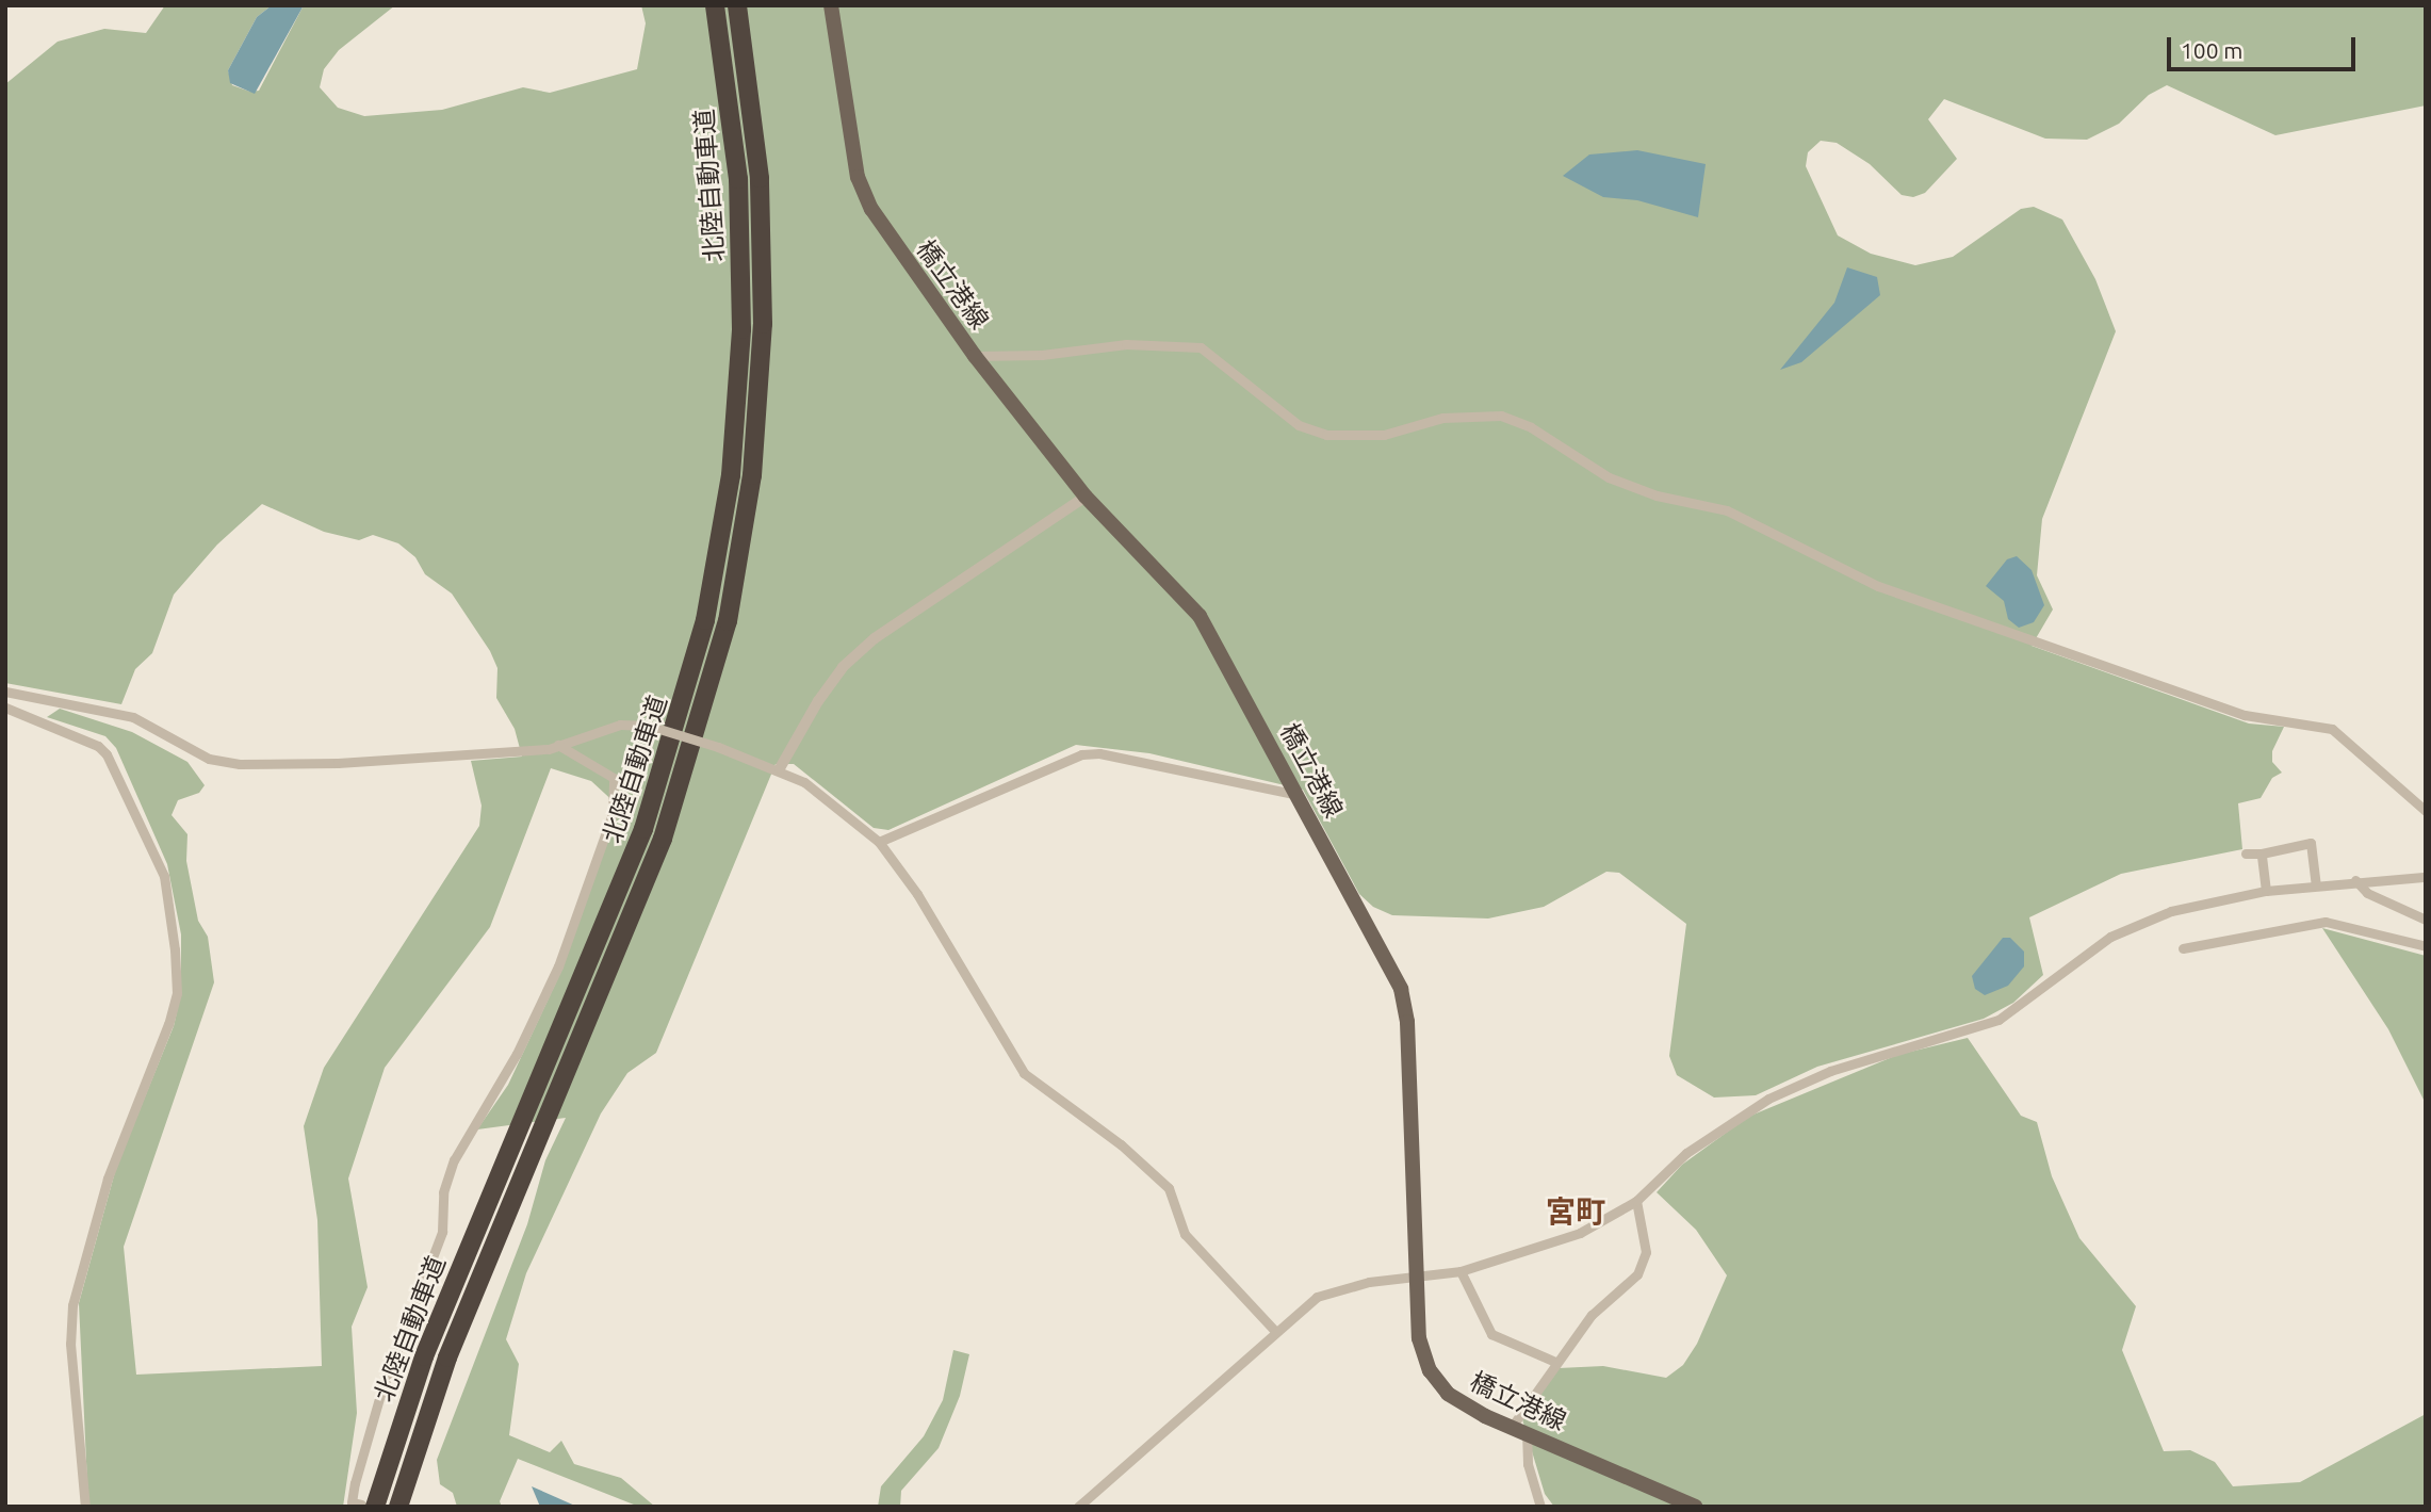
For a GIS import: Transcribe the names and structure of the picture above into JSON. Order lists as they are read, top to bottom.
{
  "streets": {
    "highway": ["北陸自動車道"],
    "main road": ["橋立港線"]
  },
  "districts": ["宮町"],
  "scale_bar": "100 m"
}
